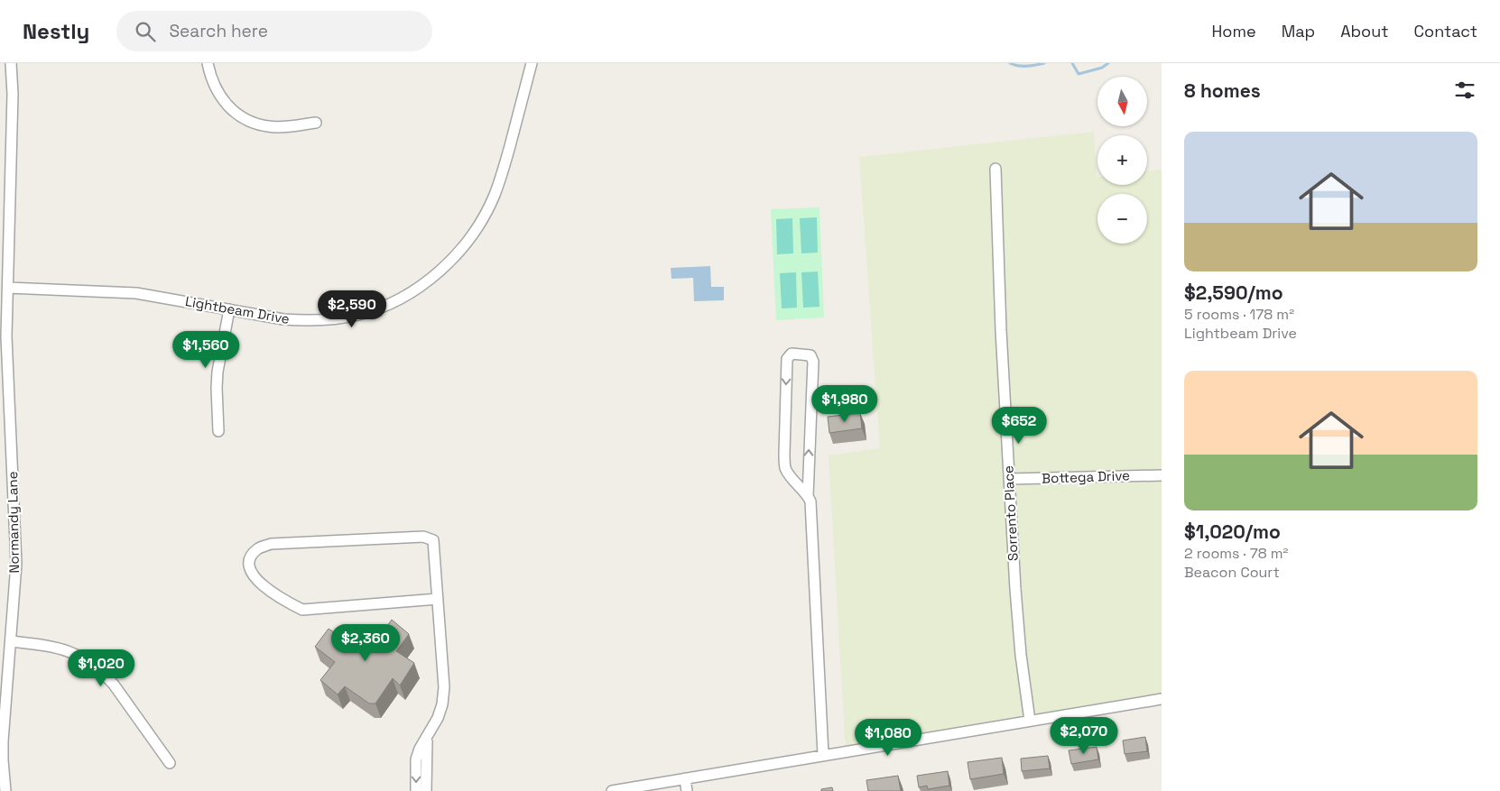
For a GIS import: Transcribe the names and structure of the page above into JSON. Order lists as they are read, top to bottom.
{
  "streets": {
    "street": [
      "Lightbeam Drive",
      "Bottega Drive",
      "Sorrento Place",
      "Normandy Lane"
    ]
  },
  "crossings": [
    ["Lightbeam Drive", "Normandy Lane"],
    ["Bottega Drive", "Sorrento Place"]
  ],
  "north": "bottom",
  "page": {
    "header": "Nestly",
    "search": "Search here",
    "nav": [
      "Home",
      "Map",
      "About",
      "Contact"
    ],
    "heading": "8 homes",
    "map_buttons": ["+", "−"],
    "list": [
      {
        "name": "$2,590/mo",
        "note": "5 rooms · 178 m² · Lightbeam Drive"
      },
      {
        "name": "$1,020/mo",
        "note": "2 rooms · 78 m² · Beacon Court"
      }
    ],
    "price": [
      "$2,590",
      "$1,560",
      "$1,980",
      "$652",
      "$2,360",
      "$1,020",
      "$2,070",
      "$1,080"
    ]
  }
}
